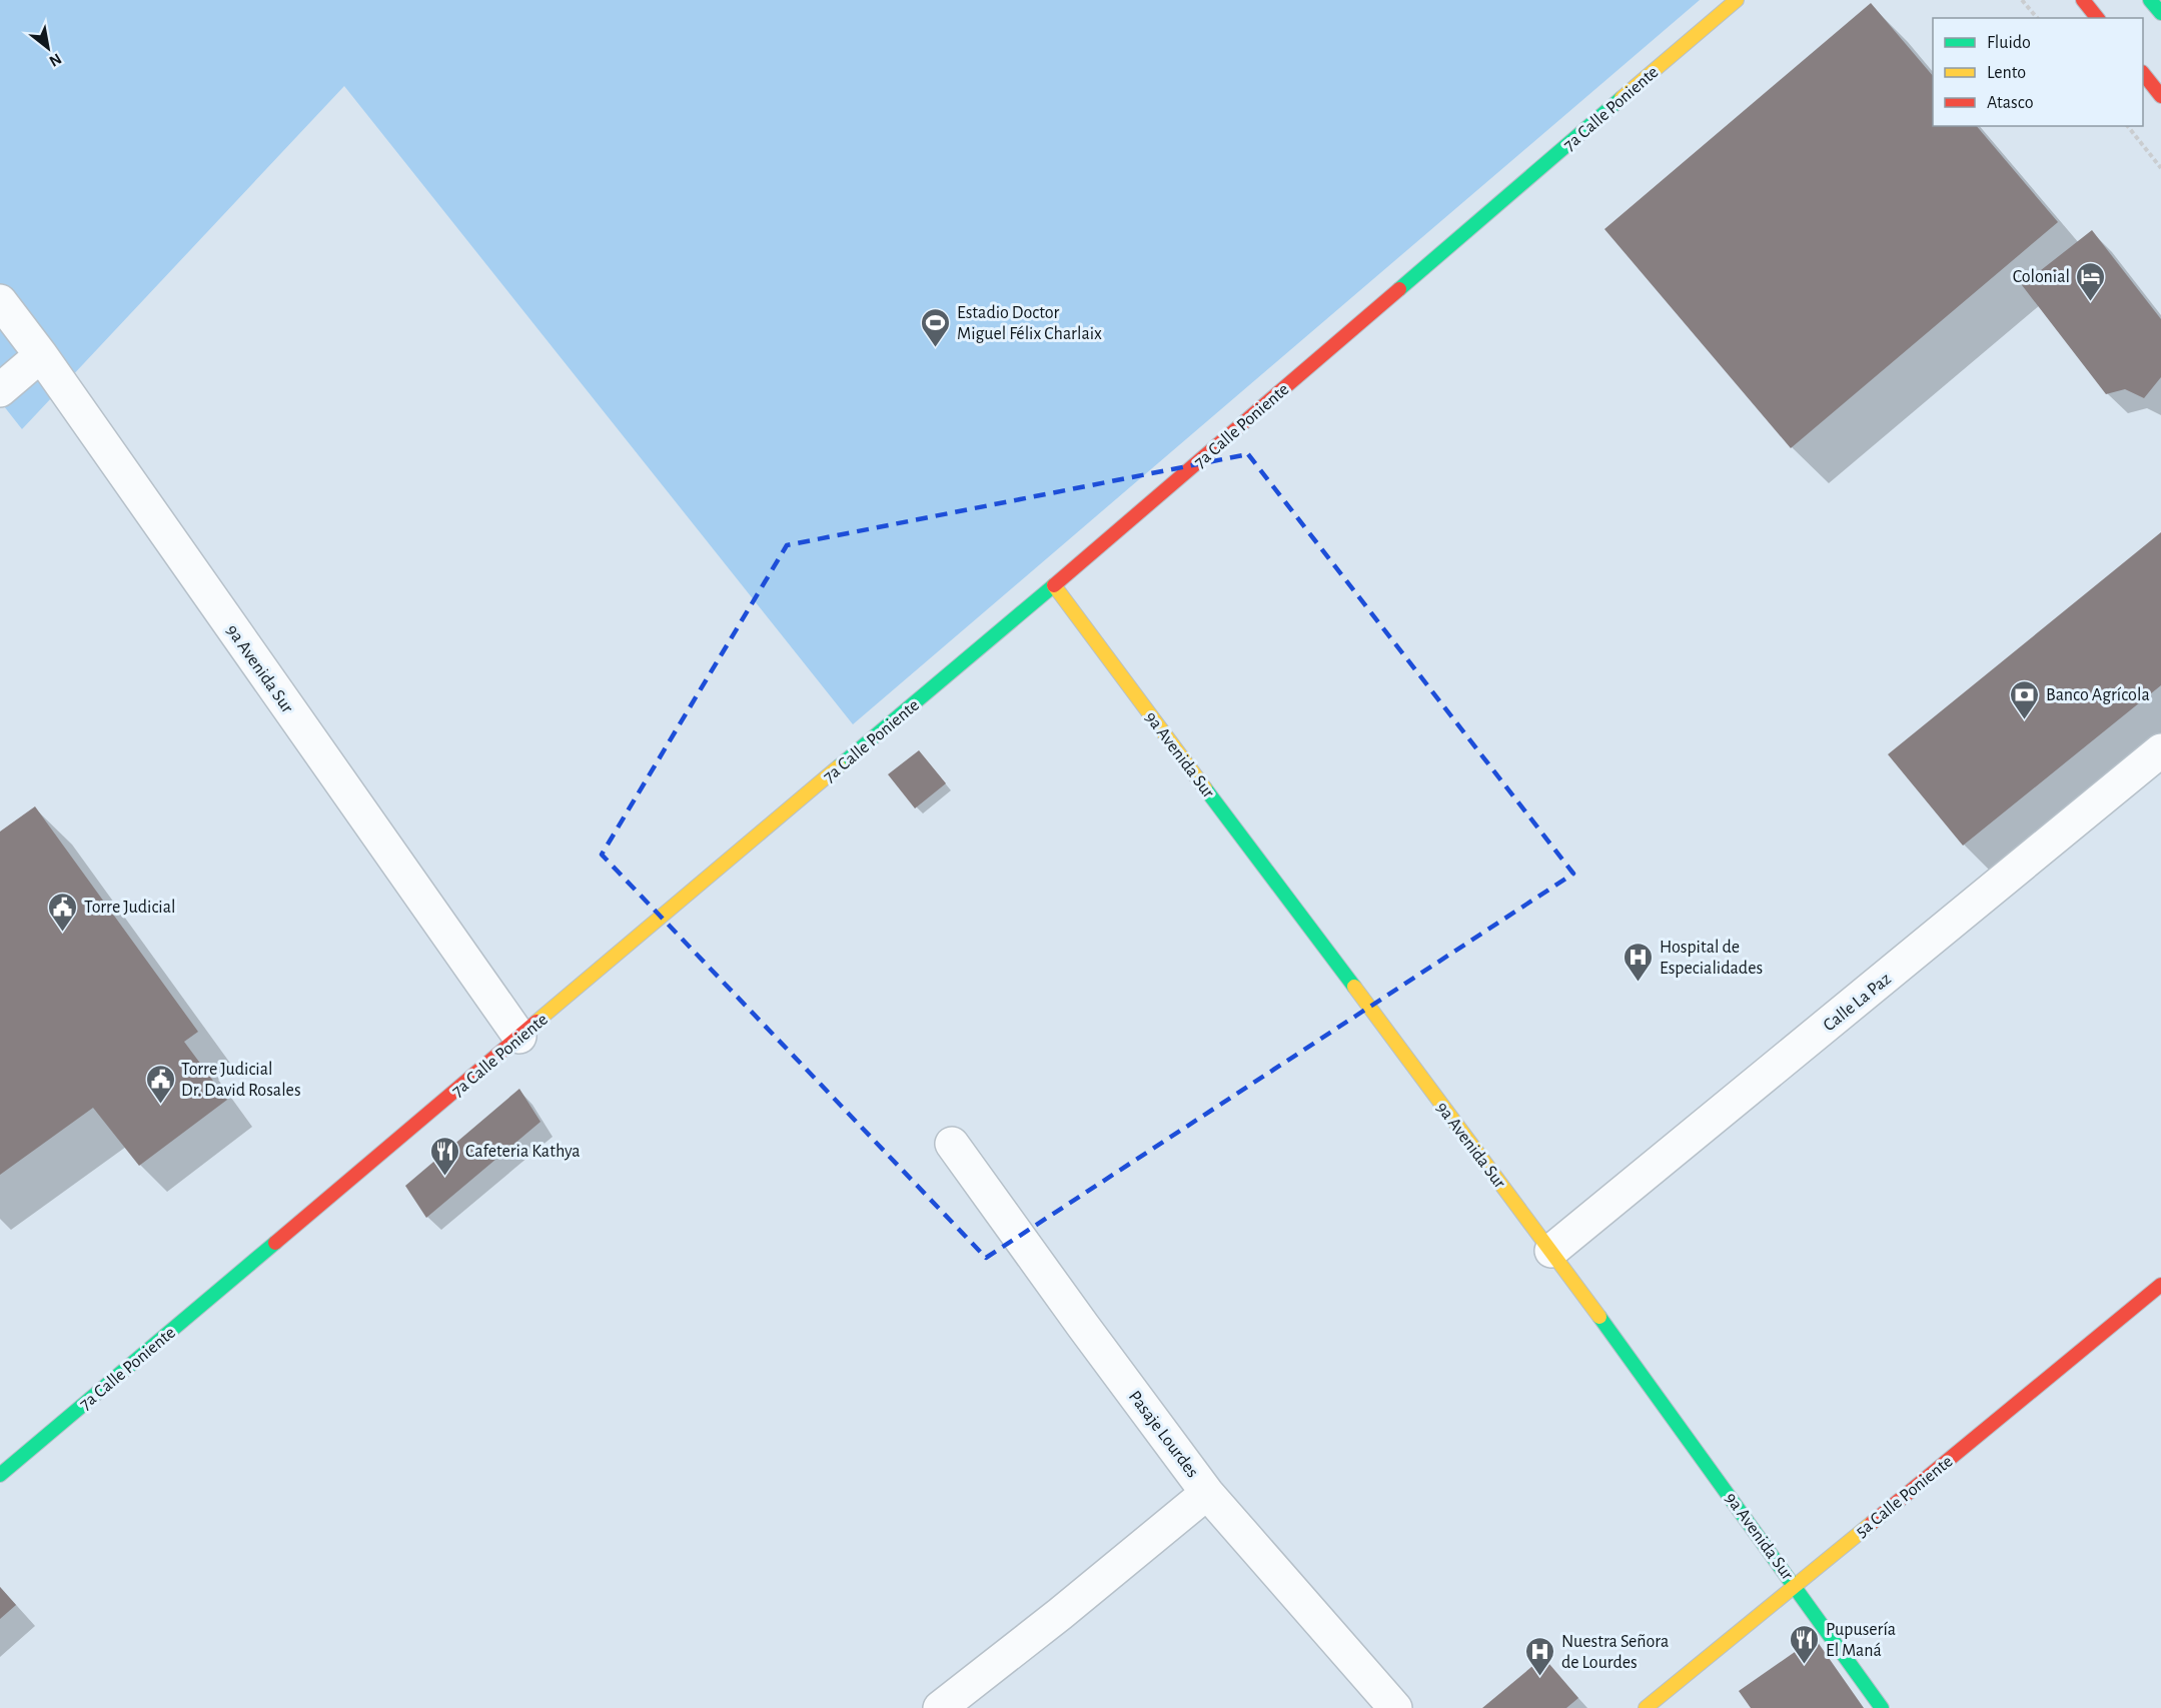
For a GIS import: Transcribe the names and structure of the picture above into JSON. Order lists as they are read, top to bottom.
{
  "streets": {
    "main road": ["7a Calle Poniente", "9a Avenida Sur", "5a Calle Poniente"],
    "street": ["Calle La Paz", "Pasaje Lourdes"]
  },
  "crossings": [
    ["7a Calle Poniente", "9a Avenida Sur"],
    ["9a Avenida Sur", "Calle La Paz"],
    ["9a Avenida Sur", "5a Calle Poniente"]
  ],
  "places": {
    "hotel": ["Colonial"],
    "sports": ["Estadio Doctor Miguel Félix Charlaix"],
    "bank": ["Banco Agrícola"],
    "public building": ["Torre Judicial", "Torre Judicial Dr. David Rosales"],
    "hospital": ["Hospital de Especialidades", "Nuestra Señora de Lourdes"],
    "restaurant": ["Cafeteria Kathya", "Pupusería El Maná"]
  },
  "legend": ["Fluido", "Lento", "Atasco"],
  "north": "bottom right"
}
